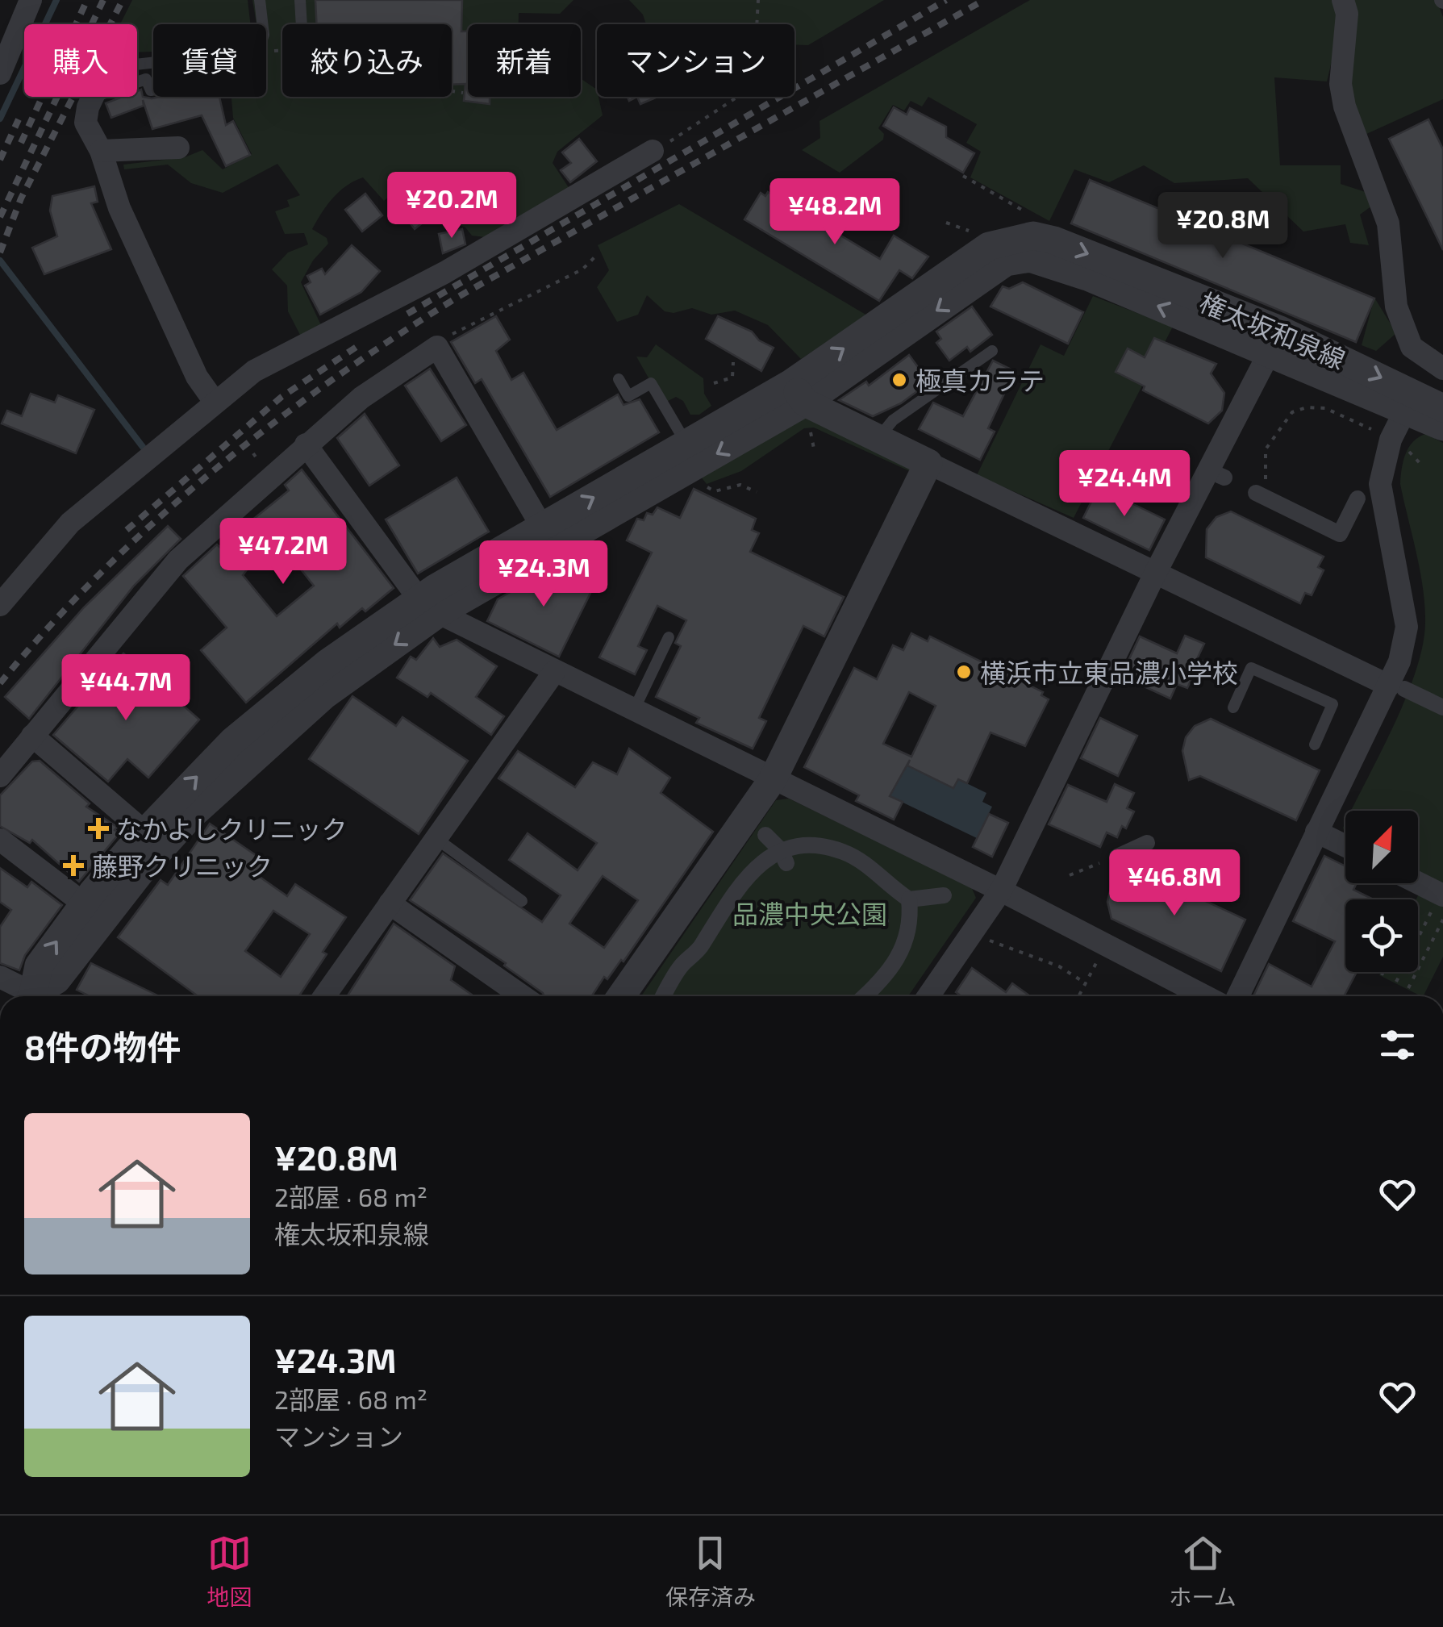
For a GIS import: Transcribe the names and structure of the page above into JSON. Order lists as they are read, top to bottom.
{
  "streets": {
    "street": ["権太坂和泉線"]
  },
  "parks": ["品濃中央公園"],
  "places": {
    "other": ["極真カラテ", "横浜市立東品濃小学校"],
    "health": ["なかよしクリニック", "藤野クリニック"]
  },
  "north": "top right",
  "page": {
    "chip": [
      "購入",
      "賃貸",
      "絞り込み",
      "新着",
      "マンション"
    ],
    "price": [
      "¥20.2M",
      "¥48.2M",
      "¥20.8M",
      "¥24.4M",
      "¥47.2M",
      "¥24.3M",
      "¥44.7M",
      "¥46.8M"
    ],
    "heading": "8件の物件",
    "list": [
      {
        "name": "¥20.8M",
        "note": "2部屋 · 68 m² · 権太坂和泉線"
      },
      {
        "name": "¥24.3M",
        "note": "2部屋 · 68 m² · マンション"
      }
    ],
    "tabs": ["地図", "保存済み", "ホーム"]
  }
}
